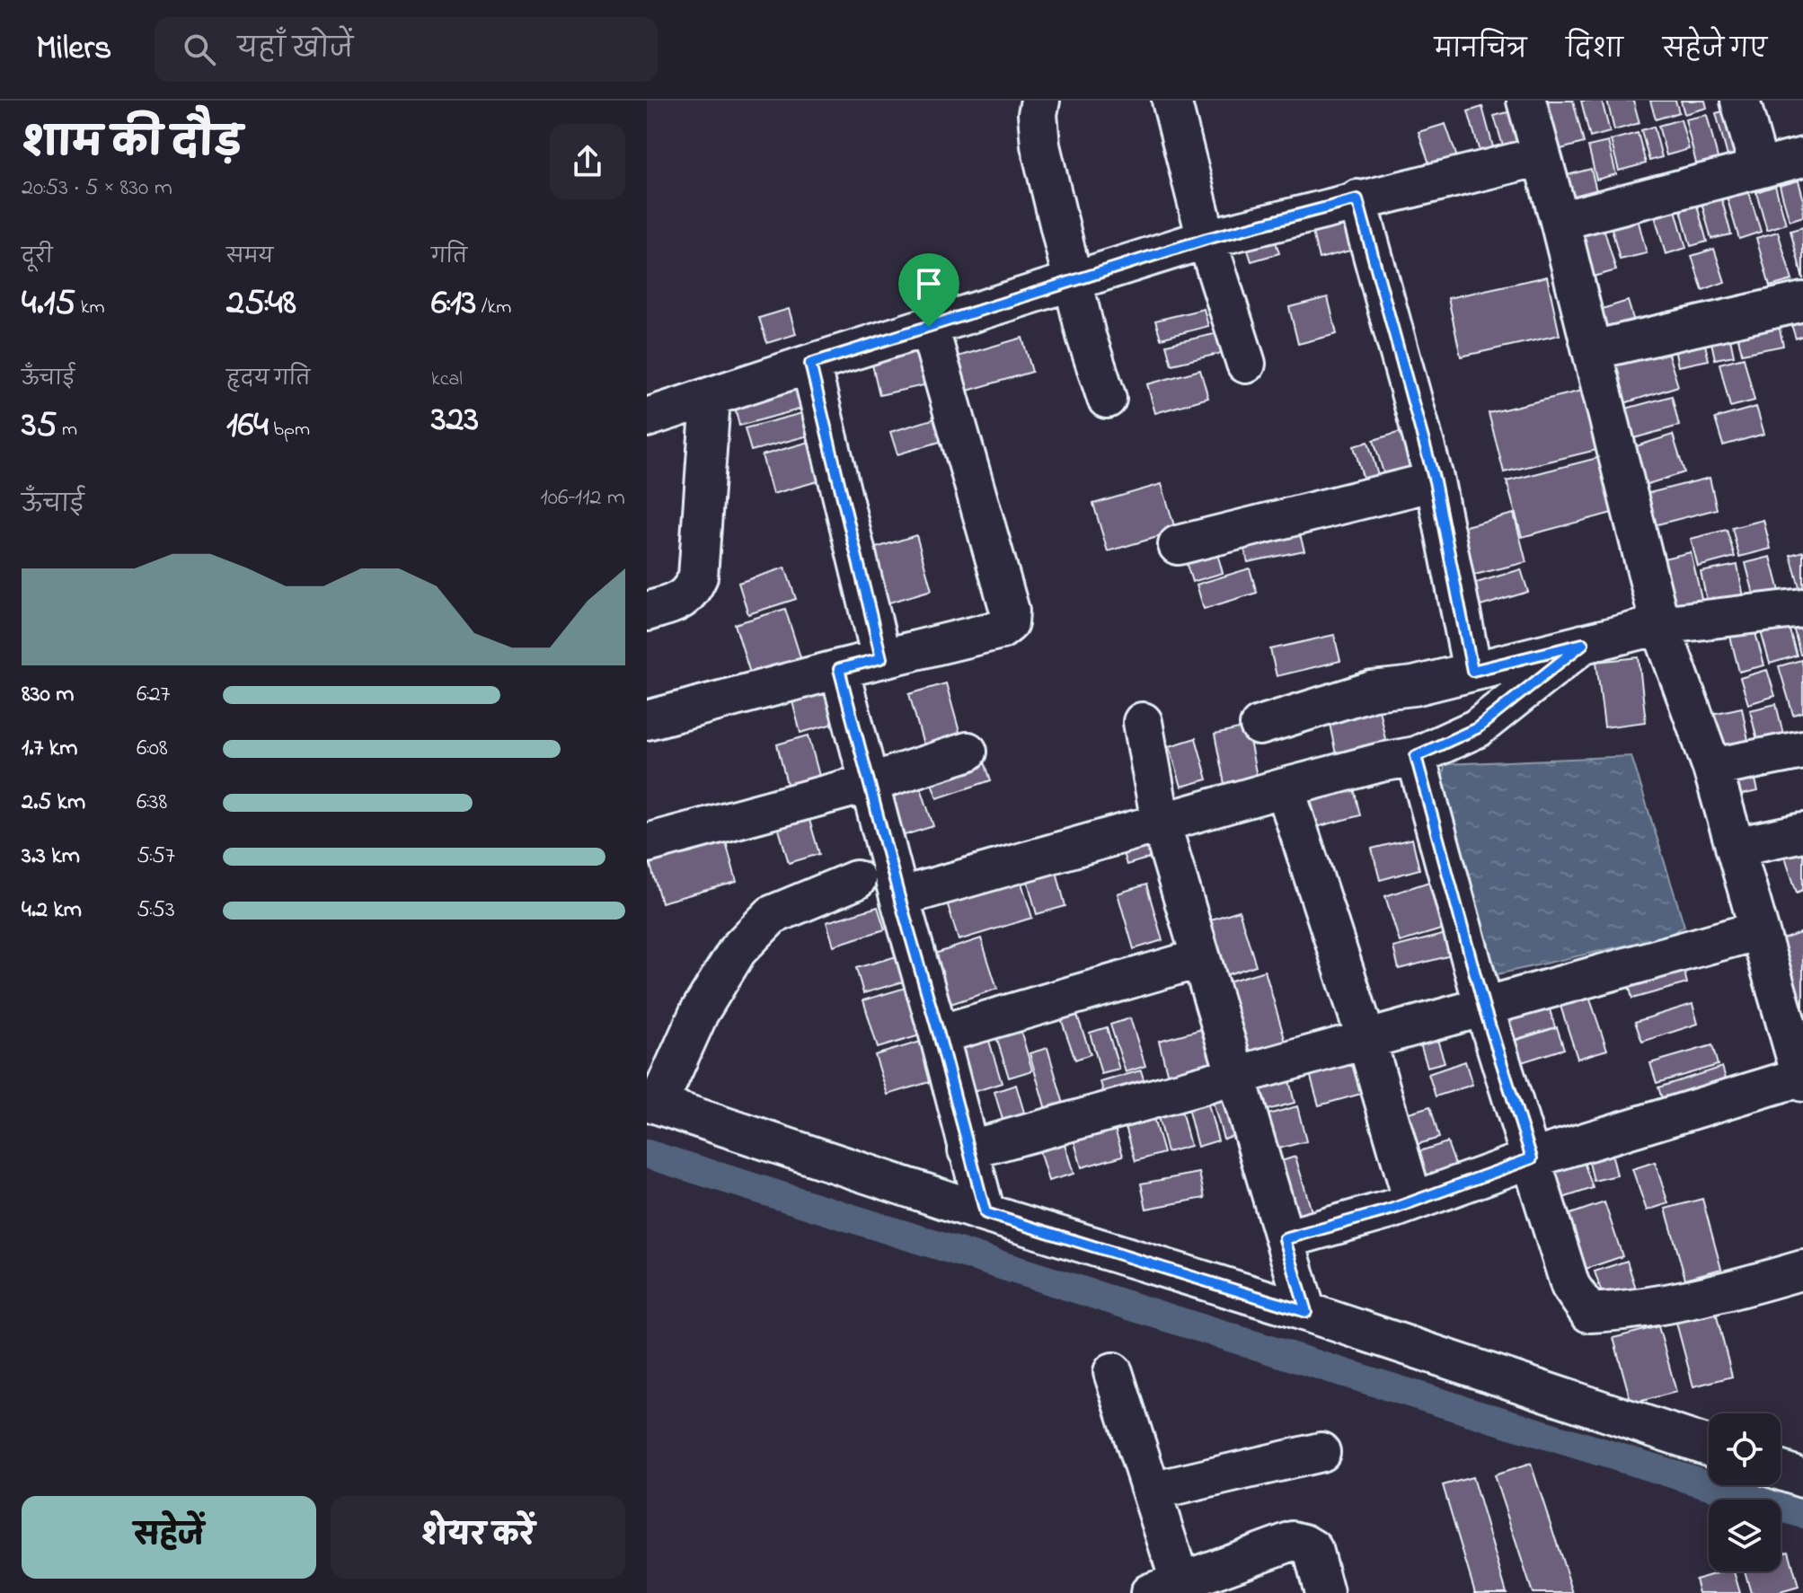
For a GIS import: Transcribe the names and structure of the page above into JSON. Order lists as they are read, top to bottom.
{
  "page": {
    "header": "Milers",
    "search": "यहाँ खोजें",
    "nav": ["मानचित्र", "दिशा", "सहेजे गए"],
    "heading": ["शाम की दौड़", "20:53 · 5 × 830 m"],
    "stats": [
      ["दूरी", "4.15 km"],
      ["समय", "25:48"],
      ["गति", "6:13 /km"],
      ["ऊँचाई", "35 m"],
      ["हृदय गति", "164 bpm"],
      ["kcal", "323"]
    ],
    "chart": ["ऊँचाई", "106–112 m"],
    "list": [
      {
        "name": "830 m",
        "note": "6:27"
      },
      {
        "name": "1.7 km",
        "note": "6:08"
      },
      {
        "name": "2.5 km",
        "note": "6:38"
      },
      {
        "name": "3.3 km",
        "note": "5:57"
      },
      {
        "name": "4.2 km",
        "note": "5:53"
      }
    ],
    "buttons": ["सहेजें", "शेयर करें"]
  }
}
